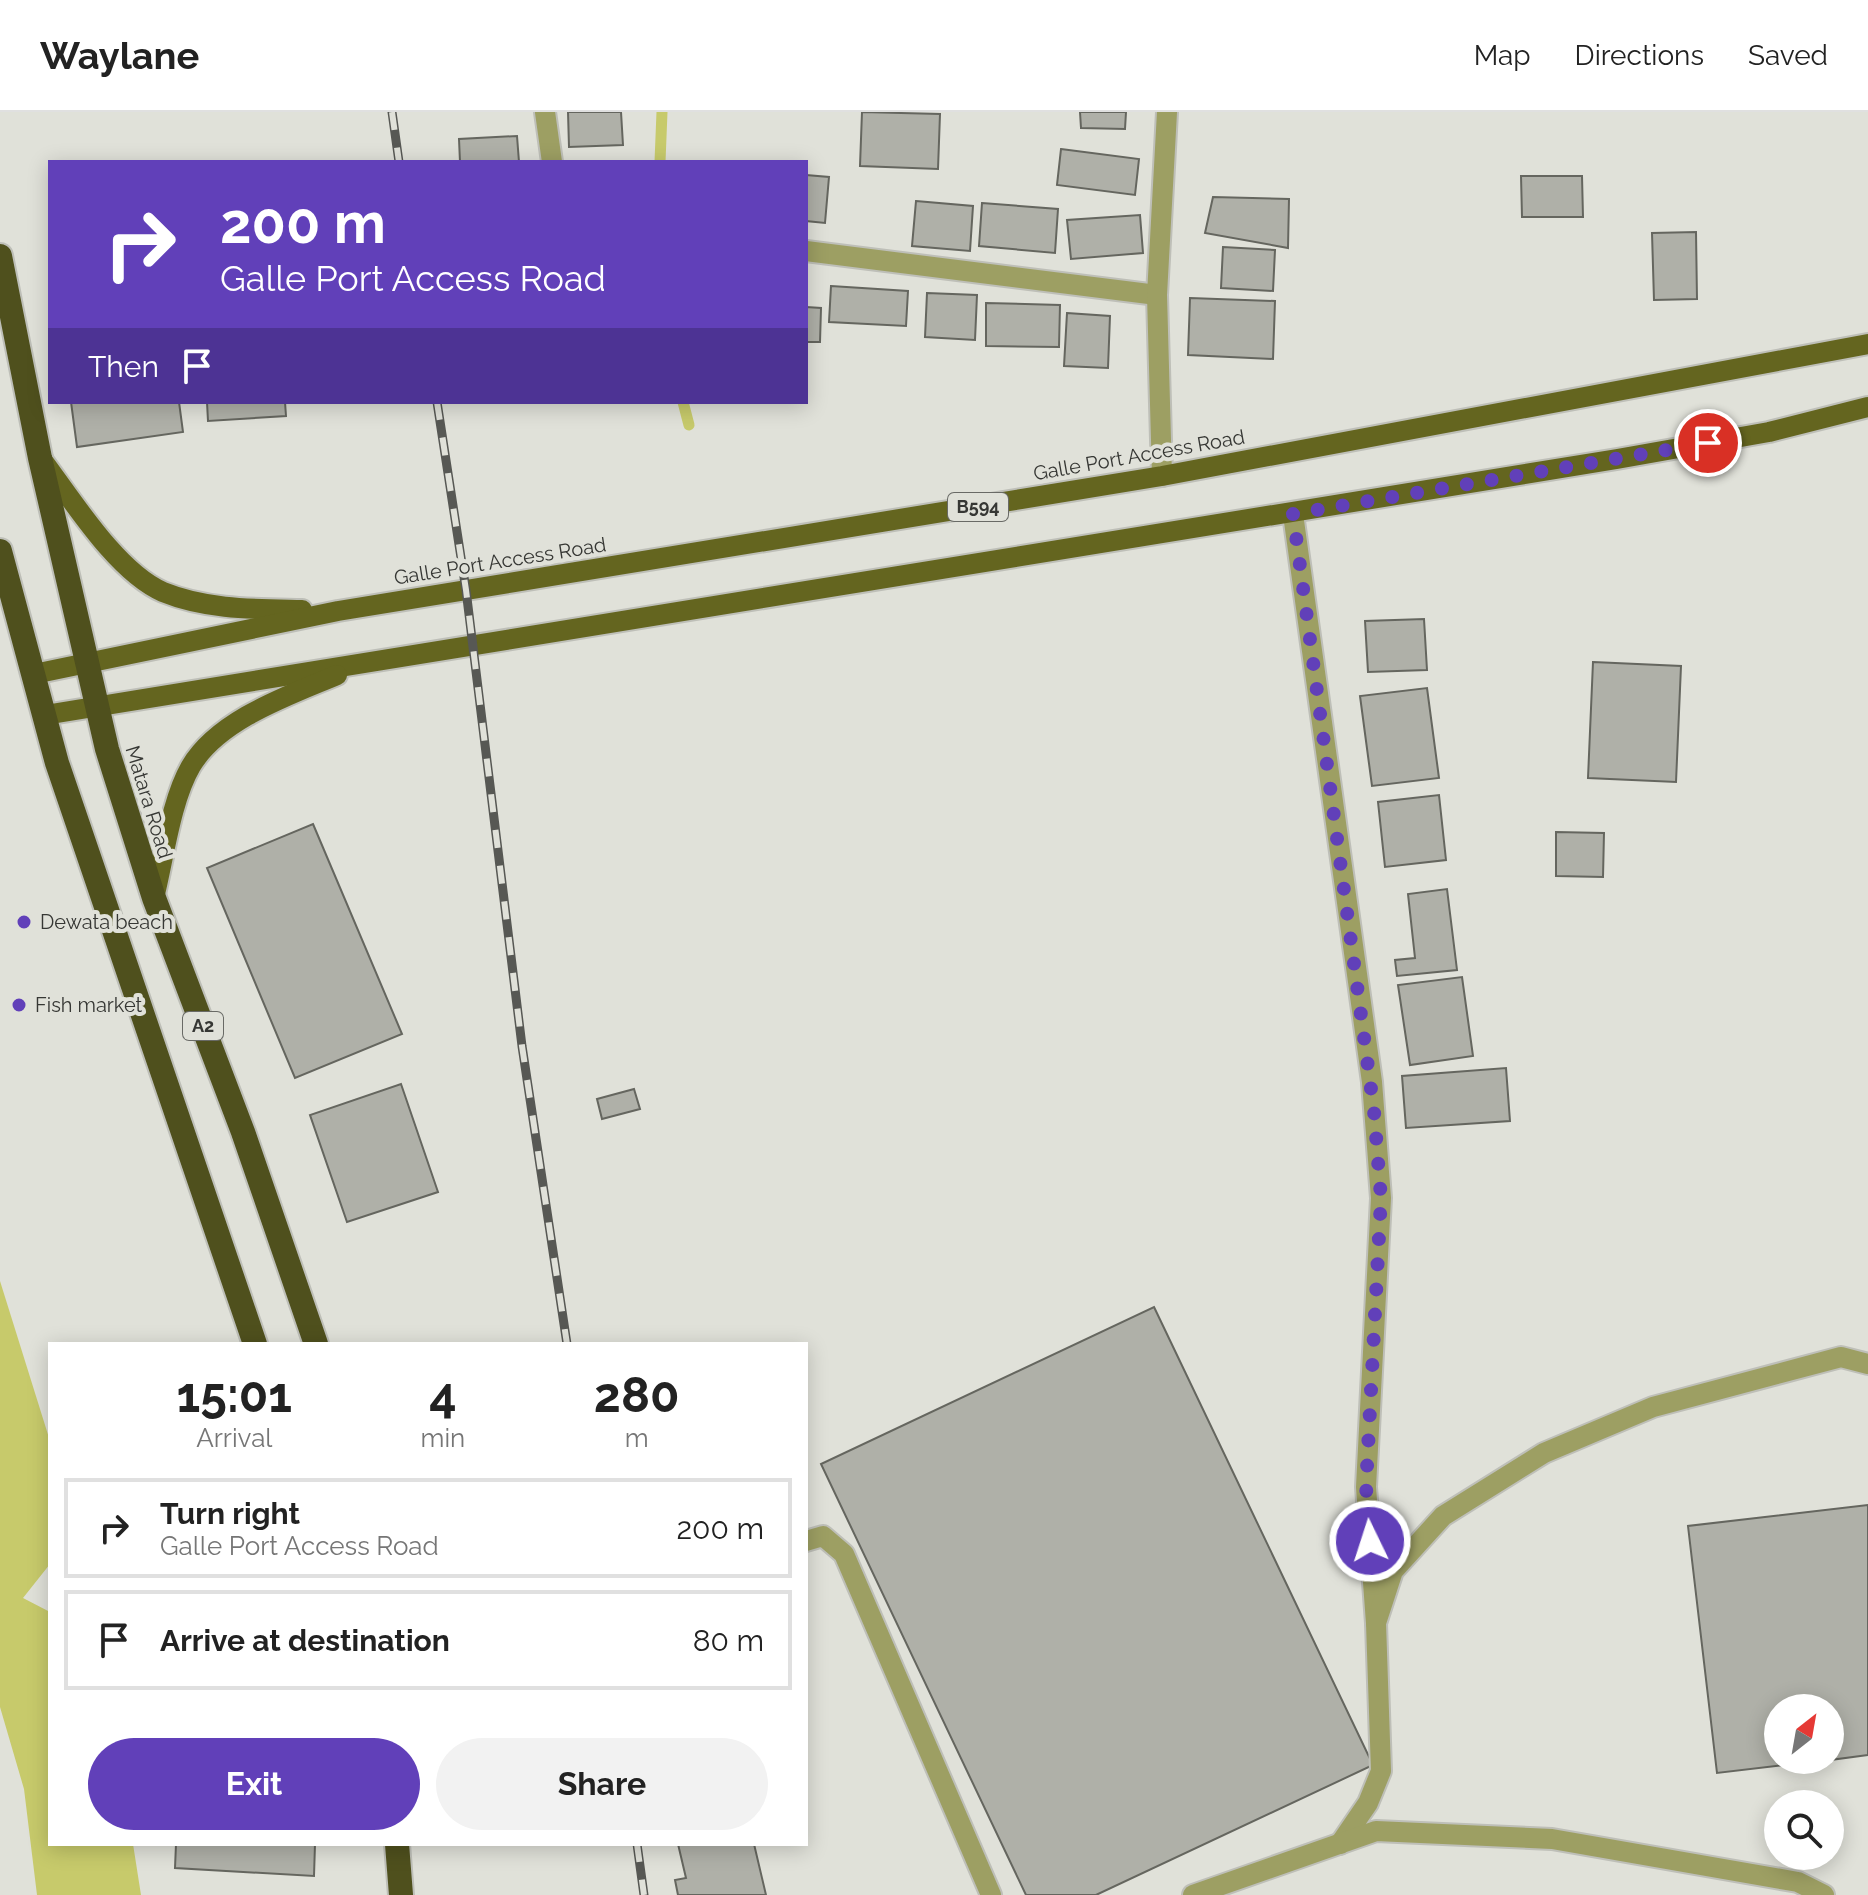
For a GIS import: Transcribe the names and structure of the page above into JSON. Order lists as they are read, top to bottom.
{
  "streets": {
    "highway": ["Matara Road", "A2"],
    "main road": ["Galle Port Access Road", "B594"]
  },
  "crossings": [
    ["Galle Port Access Road", "Matara Road"]
  ],
  "places": ["Dewata beach", "Fish market"],
  "north": "top right",
  "page": {
    "header": "Waylane",
    "nav": ["Map", "Directions", "Saved"],
    "turn": ["200 m", "Galle Port Access Road"],
    "then": "Then",
    "eta": [
      "15:01",
      "Arrival",
      "4",
      "min",
      "280",
      "m"
    ],
    "list": [
      {
        "name": "Turn right",
        "note": "Galle Port Access Road",
        "value": "200 m"
      },
      {
        "name": "Arrive at destination",
        "value": "80 m"
      }
    ],
    "buttons": ["Exit", "Share"]
  }
}
